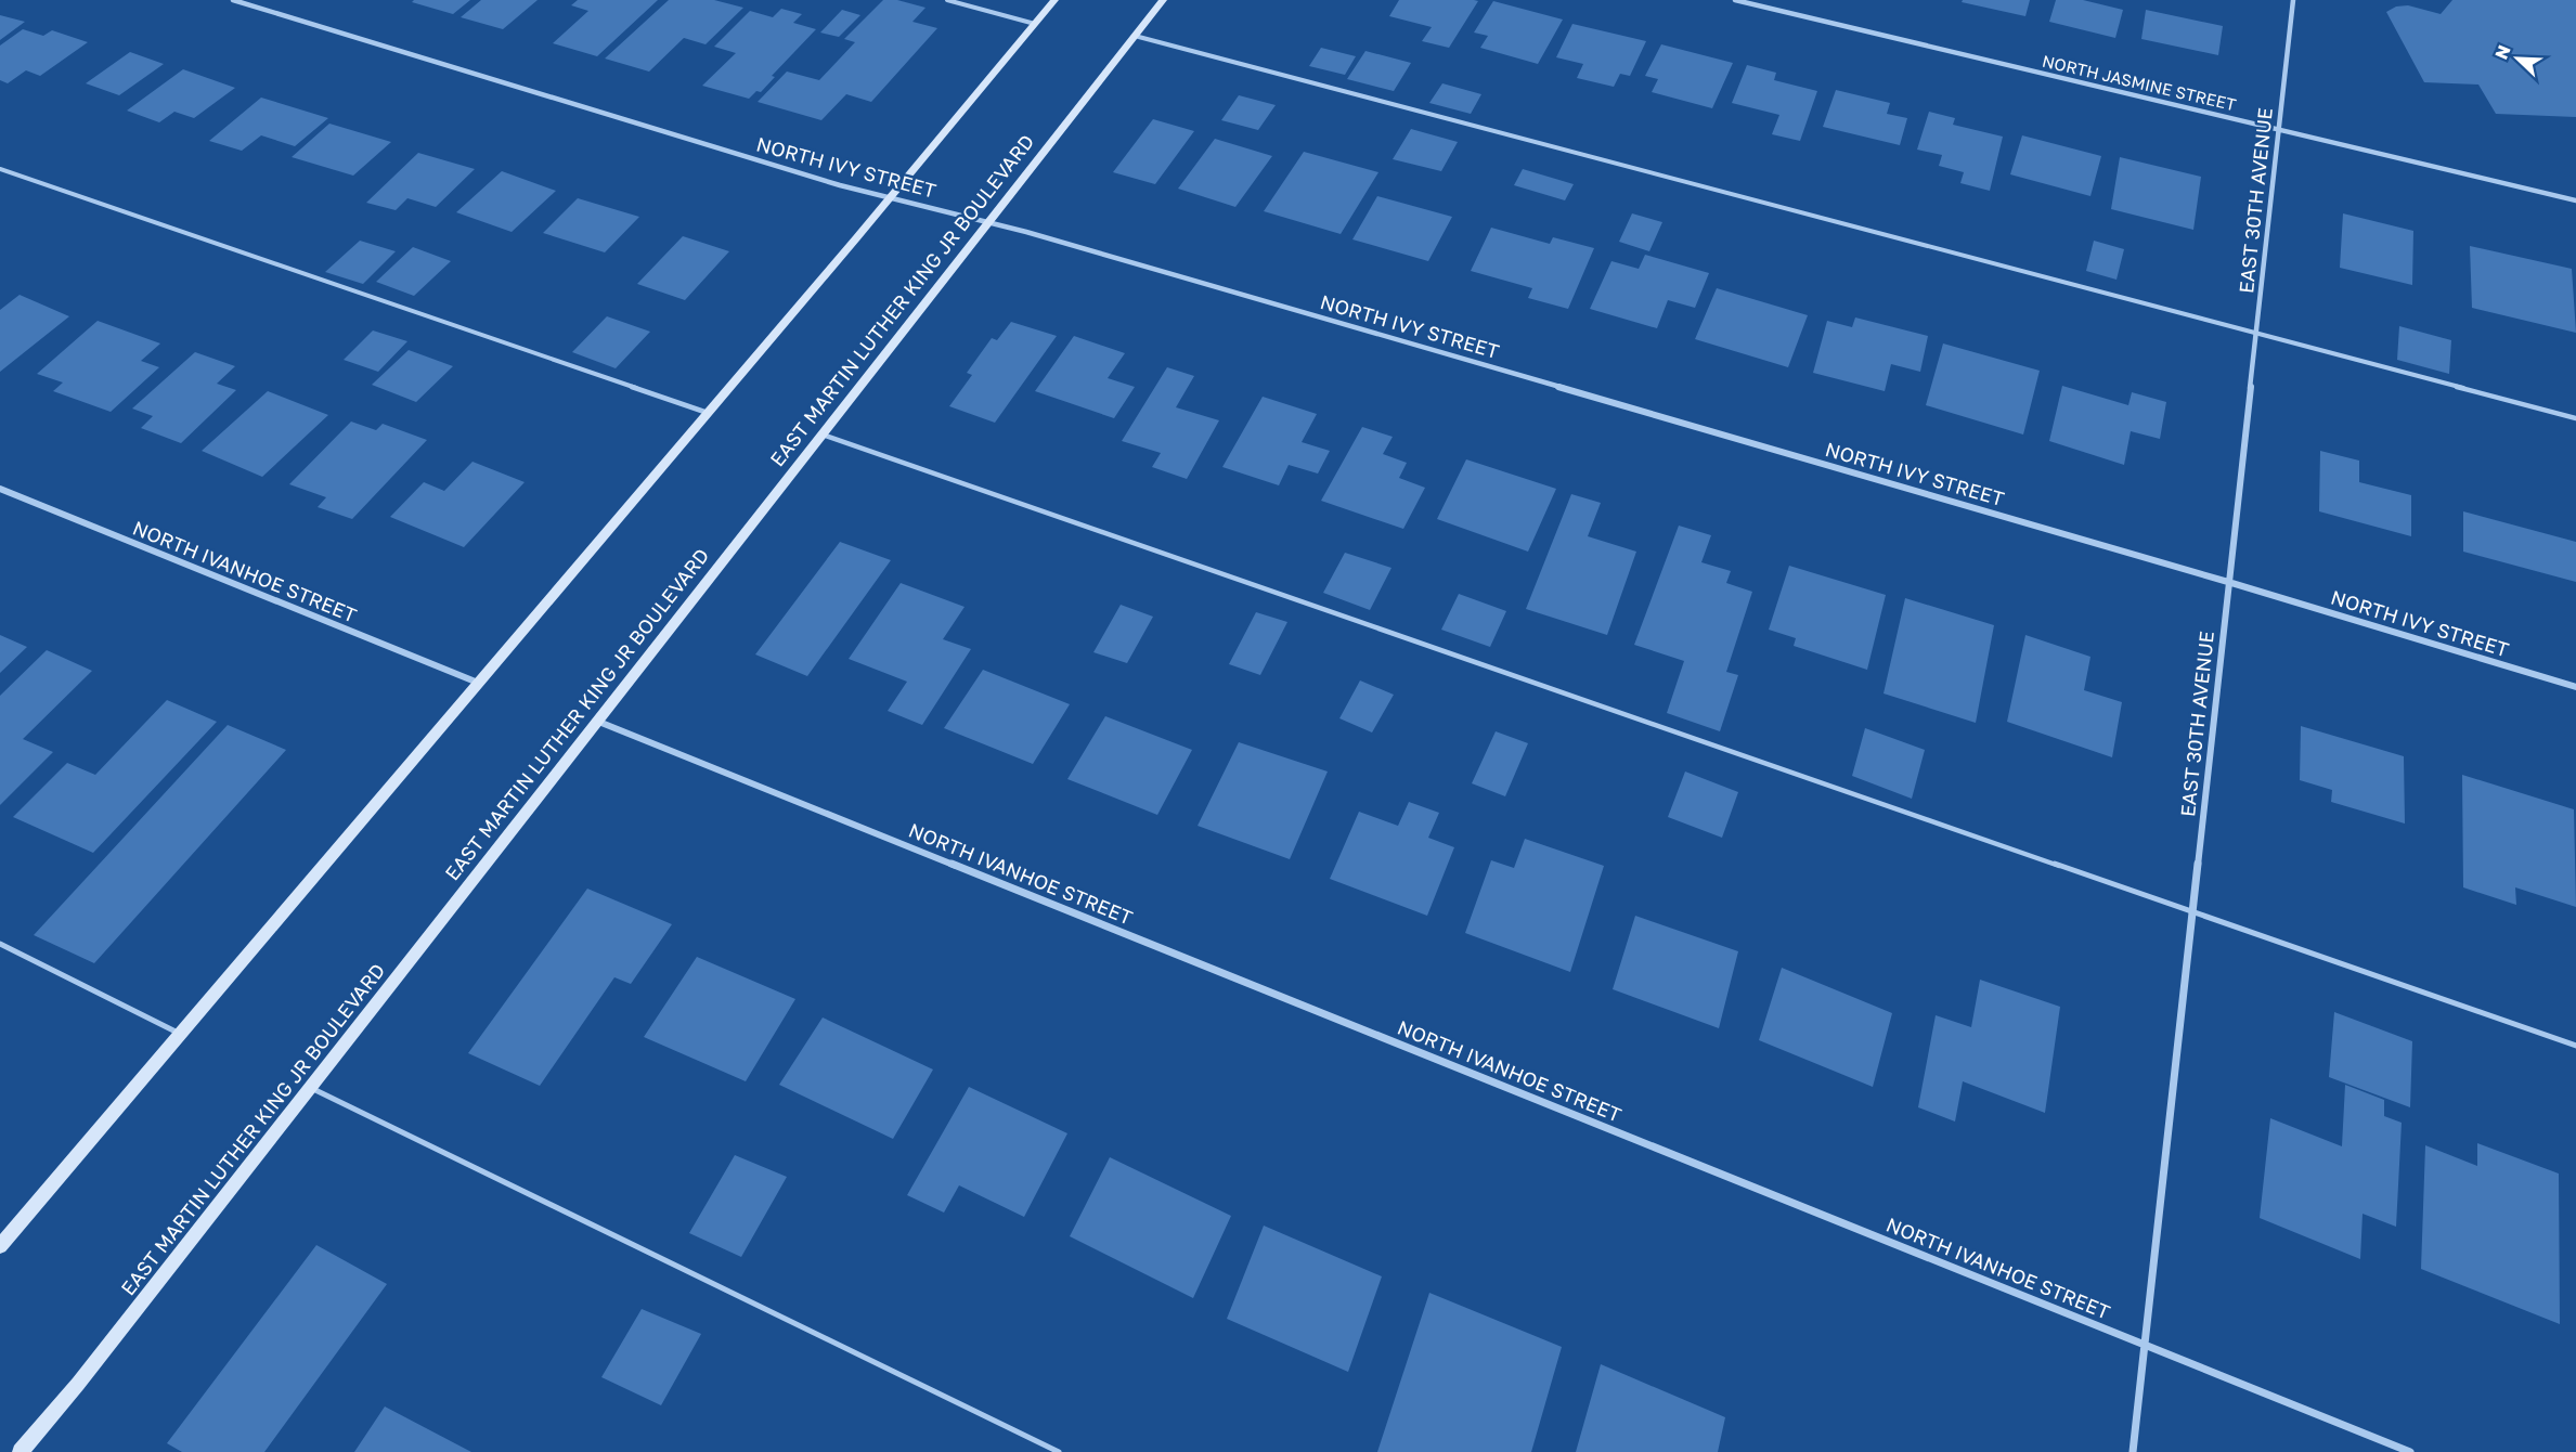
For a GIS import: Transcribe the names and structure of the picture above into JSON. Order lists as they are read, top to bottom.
{
  "streets": {
    "main road": ["EAST MARTIN LUTHER KING JR BOULEVARD"],
    "street": [
      "NORTH JASMINE STREET",
      "NORTH IVY STREET",
      "EAST 30TH AVENUE",
      "NORTH IVANHOE STREET"
    ]
  },
  "crossings": [
    ["NORTH JASMINE STREET", "EAST 30TH AVENUE"],
    ["NORTH IVY STREET", "EAST 30TH AVENUE"],
    ["NORTH IVY STREET", "EAST MARTIN LUTHER KING JR BOULEVARD"],
    ["EAST 30TH AVENUE", "NORTH IVANHOE STREET"],
    ["EAST MARTIN LUTHER KING JR BOULEVARD", "NORTH IVANHOE STREET"]
  ],
  "north": "top left"
}
